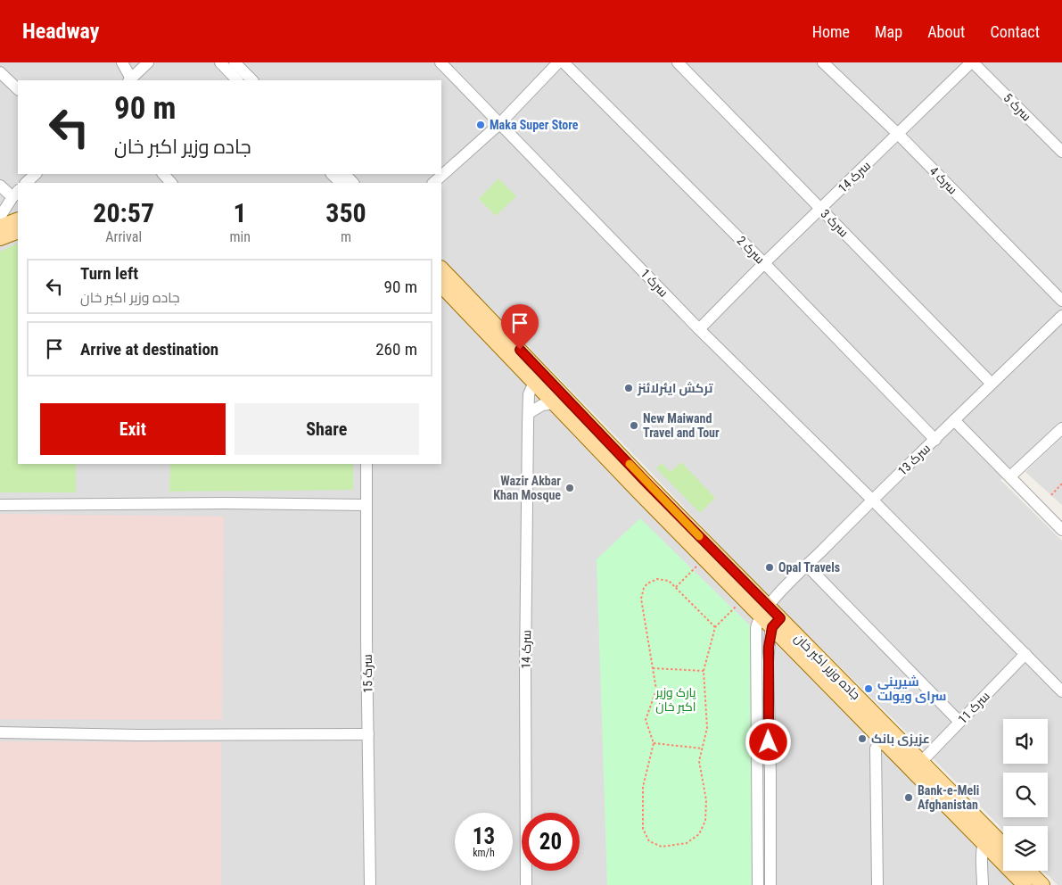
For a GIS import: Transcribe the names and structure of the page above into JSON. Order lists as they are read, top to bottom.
{
  "streets": {
    "street": [
      "سرک 5",
      "سرک 14",
      "سرک 4",
      "سرک 3",
      "سرک 2",
      "سرک 1",
      "سرک 13",
      "سرک 15",
      "سرک 11"
    ]
  },
  "crossings": [
    ["سرک 5", "سرک 14"],
    ["سرک 14", "سرک 4"],
    ["سرک 14", "سرک 3"],
    ["سرک 14", "سرک 2"],
    ["سرک 14", "سرک 1"],
    ["سرک 3", "سرک 13"],
    ["سرک 2", "سرک 13"],
    ["سرک 1", "سرک 13"],
    ["سرک 1", "سرک 11"]
  ],
  "parks": ["پارک وزیر اکبر خان"],
  "places": [
    "Maka Super Store",
    "ترکش ایئرلائنز",
    "New Maiwand Travel and Tour",
    "Wazir Akbar Khan Mosque",
    "Opal Travels",
    "شیرینی سرای ویولت",
    "عزیزی بانک",
    "Bank-e-Meli Afghanistan"
  ],
  "page": {
    "header": "Headway",
    "nav": [
      "Home",
      "Map",
      "About",
      "Contact"
    ],
    "turn": ["90 m", "جاده وزیر اکبر خان"],
    "eta": [
      "20:57",
      "Arrival",
      "1",
      "min",
      "350",
      "m"
    ],
    "list": [
      {
        "name": "Turn left",
        "note": "جاده وزیر اکبر خان",
        "value": "90 m"
      },
      {
        "name": "Arrive at destination",
        "value": "260 m"
      }
    ],
    "buttons": ["Exit", "Share"],
    "speed": "13 km/h",
    "limit": "20"
  }
}
